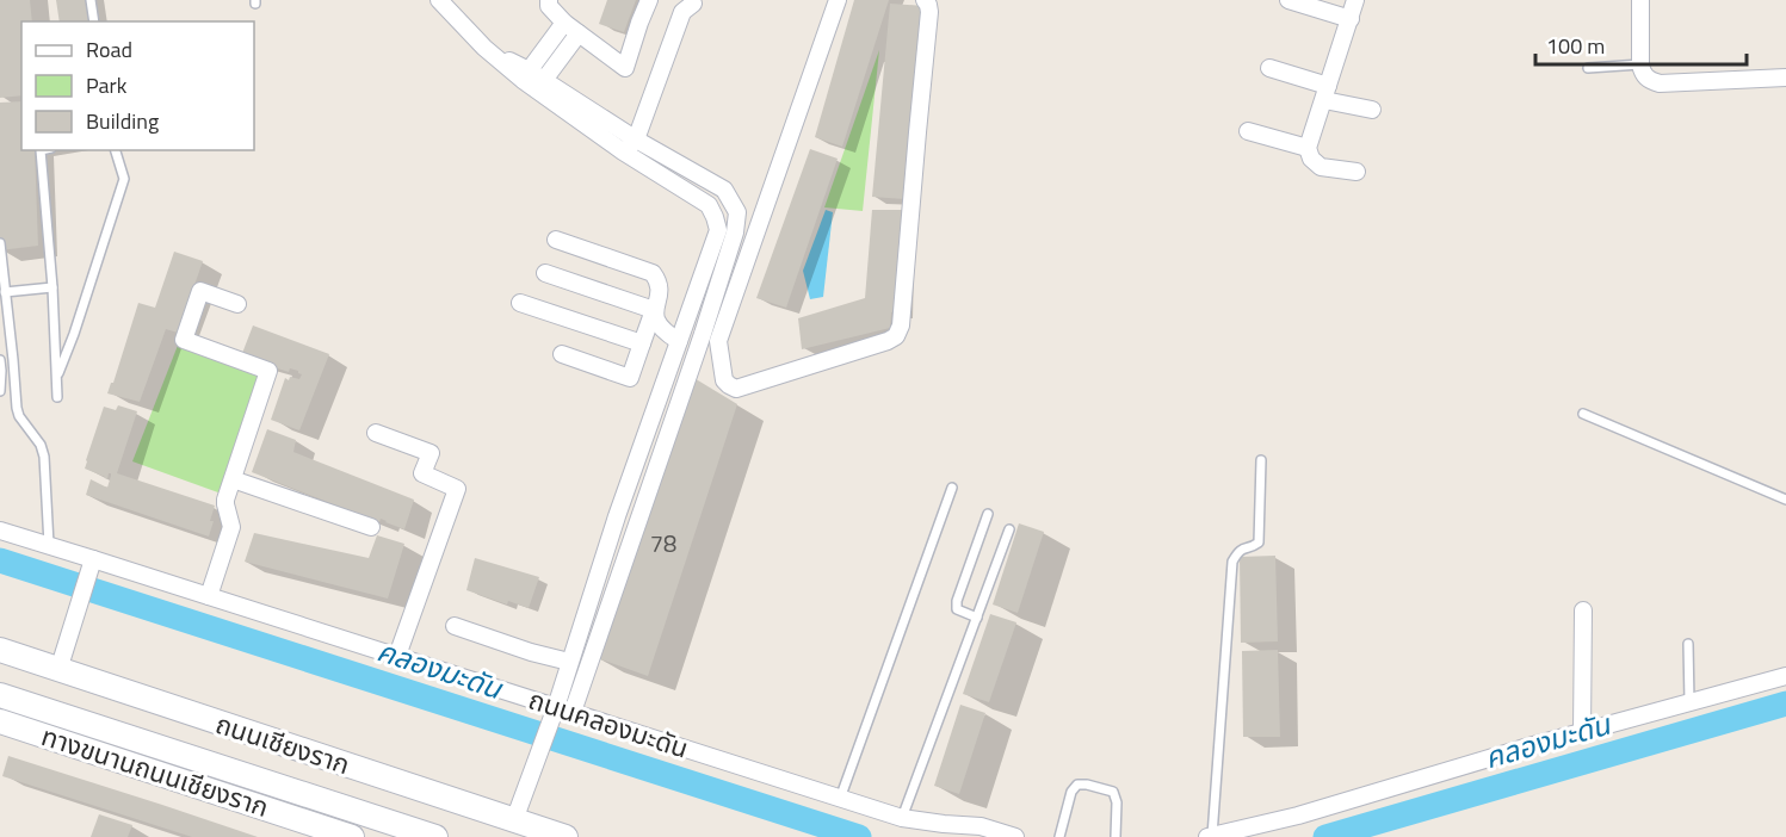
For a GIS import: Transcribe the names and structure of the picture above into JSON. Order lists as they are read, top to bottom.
{
  "streets": {
    "main road": ["ถนนเชียงราก", "ทางขนานถนนเชียงราก"],
    "street": ["ถนนคลองมะดัน"]
  },
  "water": ["คลองมะดัน"],
  "house_numbers": ["78"],
  "legend": ["Road", "Park", "Building"],
  "scale_bar": "100 m"
}
